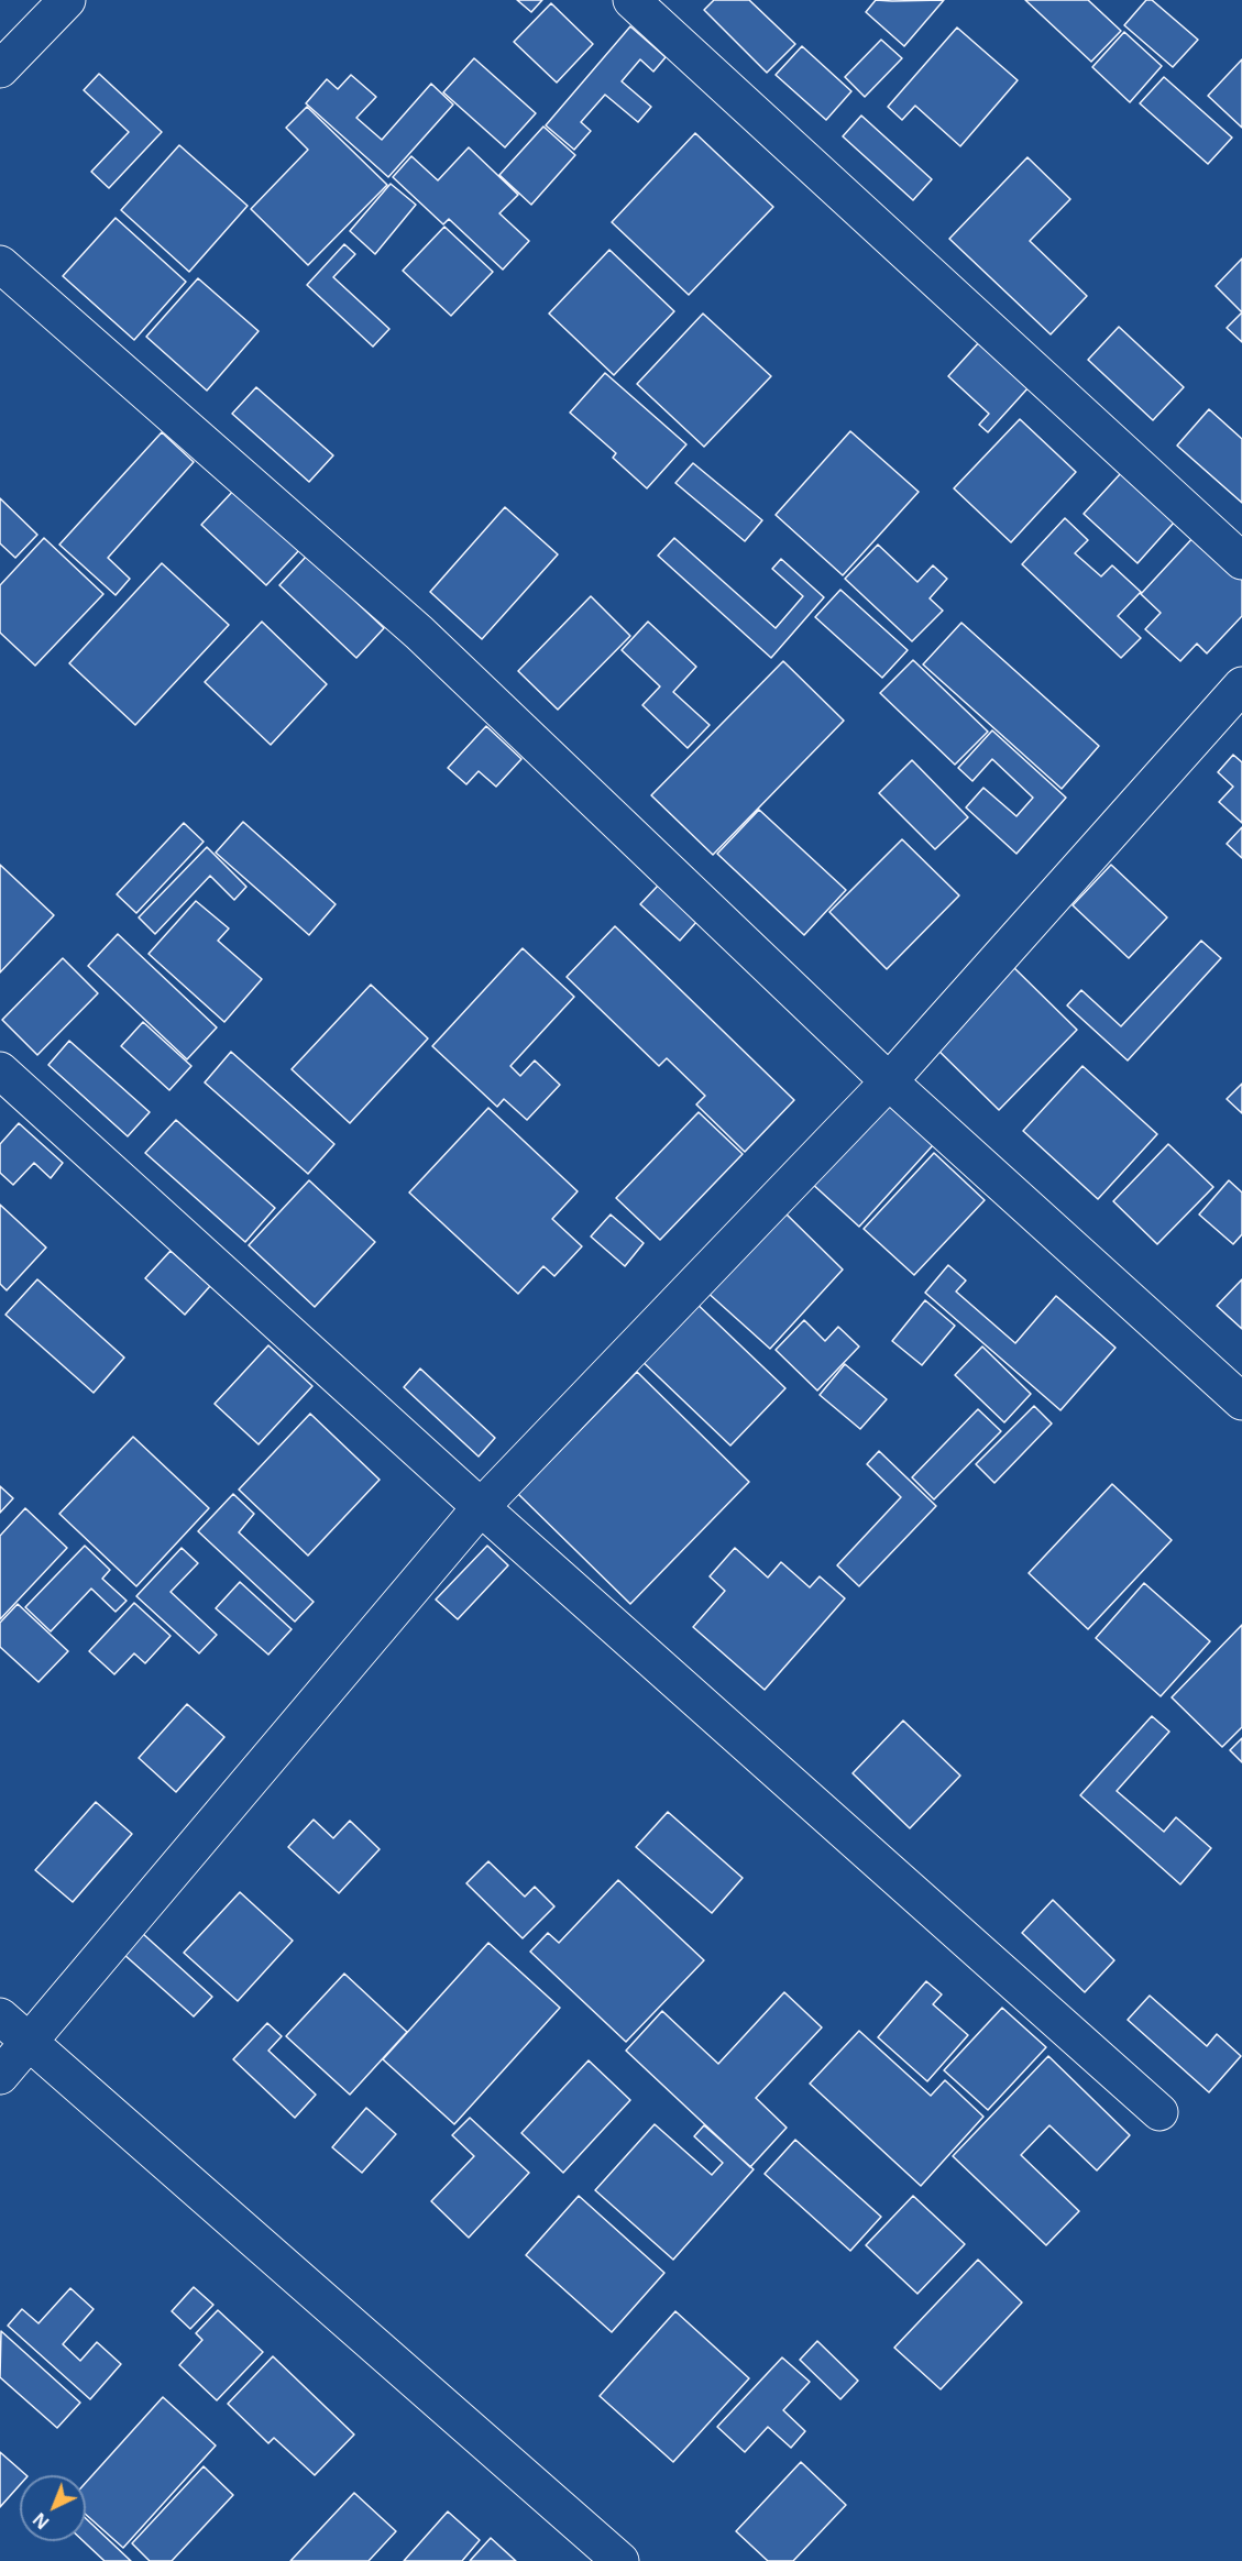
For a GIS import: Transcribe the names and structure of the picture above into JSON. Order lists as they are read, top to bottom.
{
  "north": "bottom left"
}
